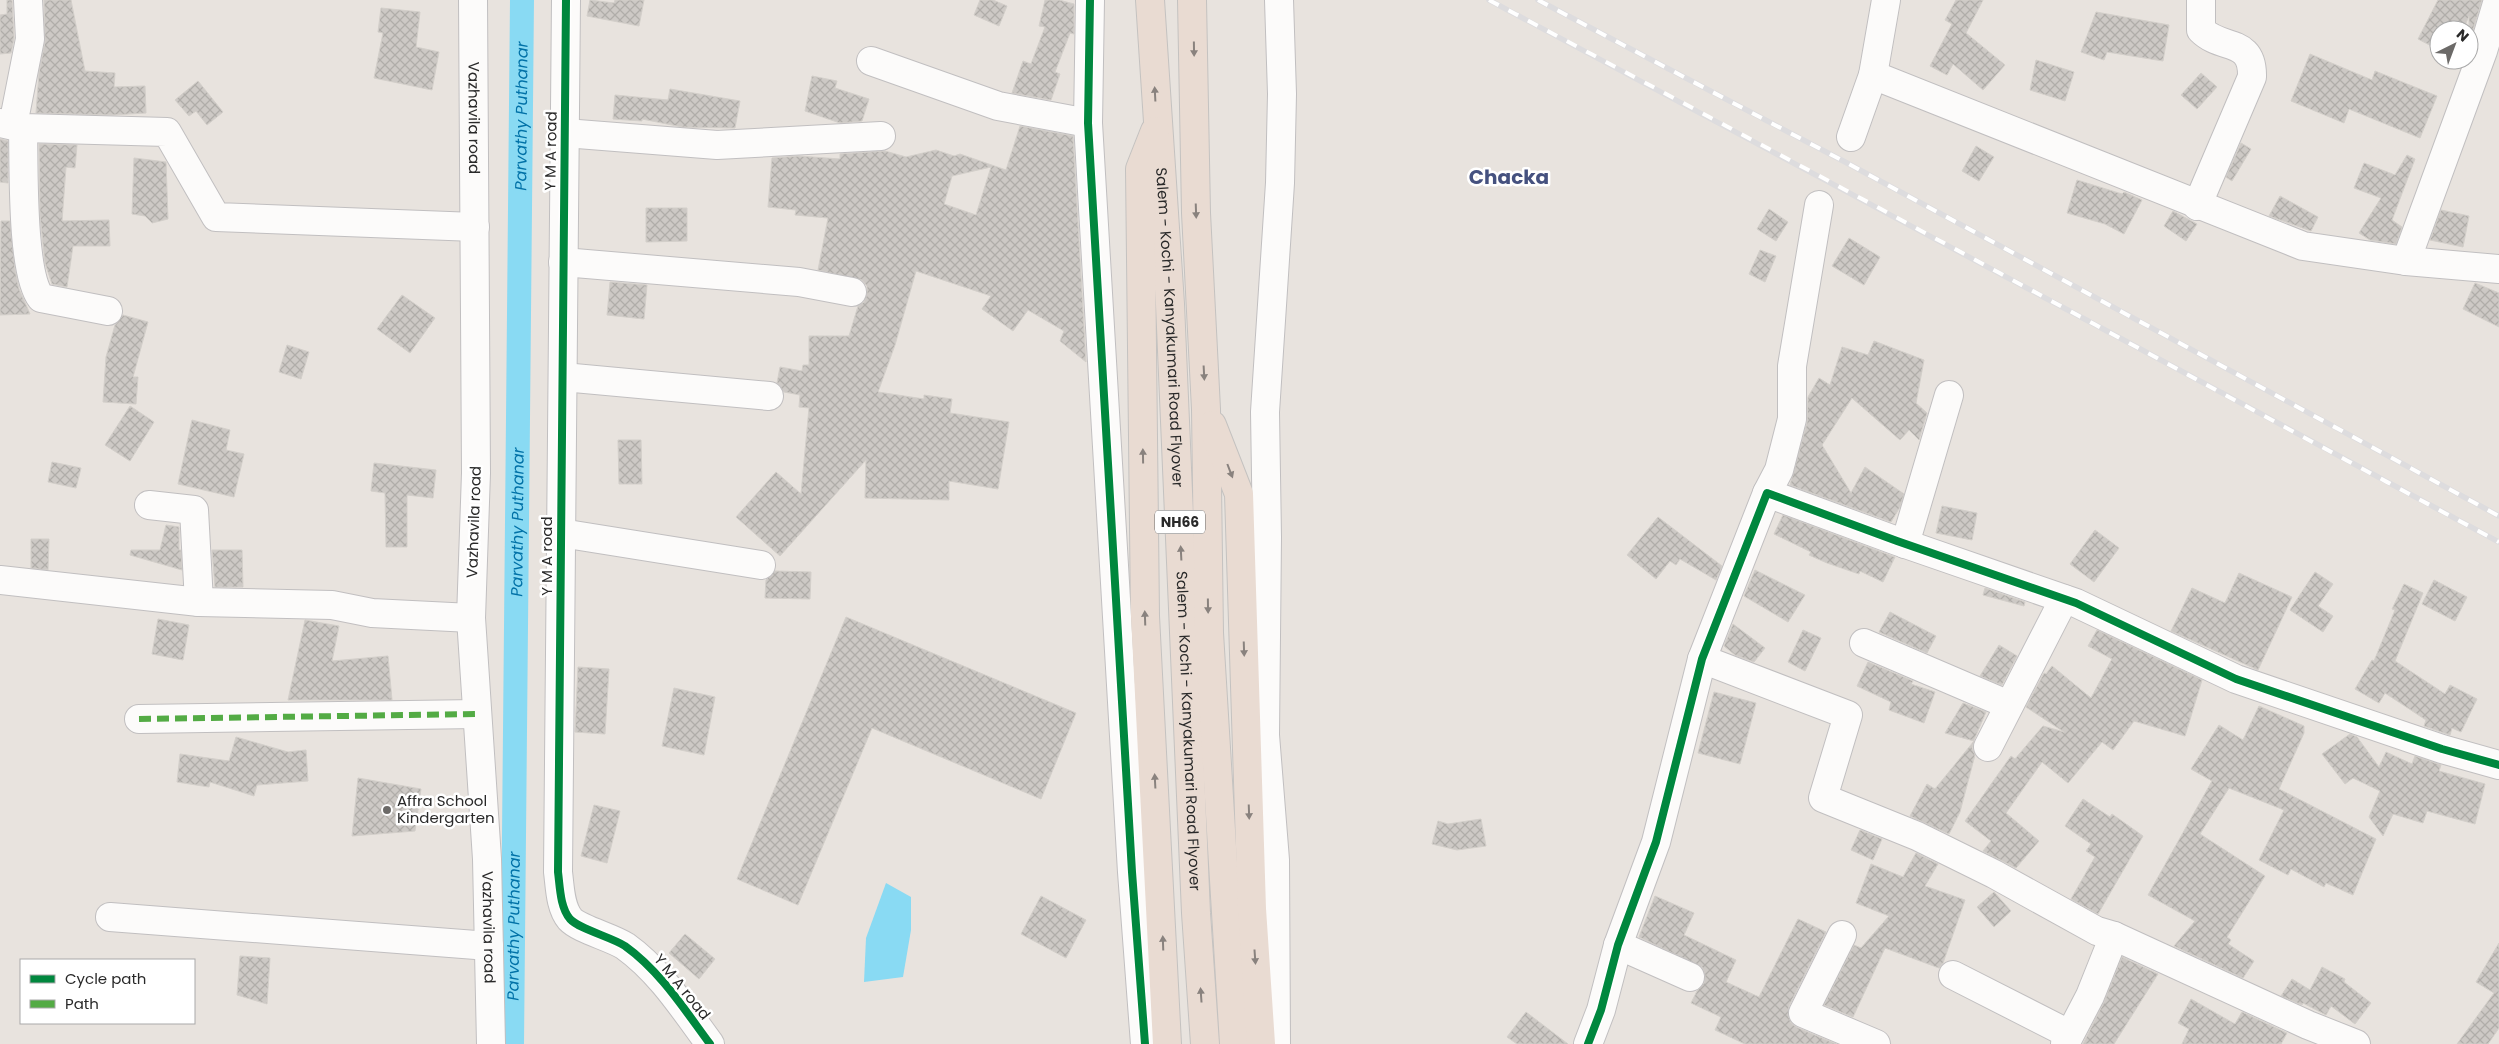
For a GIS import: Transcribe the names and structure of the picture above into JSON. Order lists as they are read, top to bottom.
{
  "streets": {
    "highway": ["Salem - Kochi - Kanyakumari Road Flyover", "NH66"],
    "street": ["Vazhavila road", "Y M A road"]
  },
  "districts": ["Chacka"],
  "water": ["Parvathy Puthanar"],
  "places": ["Affra School Kindergarten"],
  "legend": ["Cycle path", "Path"],
  "north": "top right"
}
